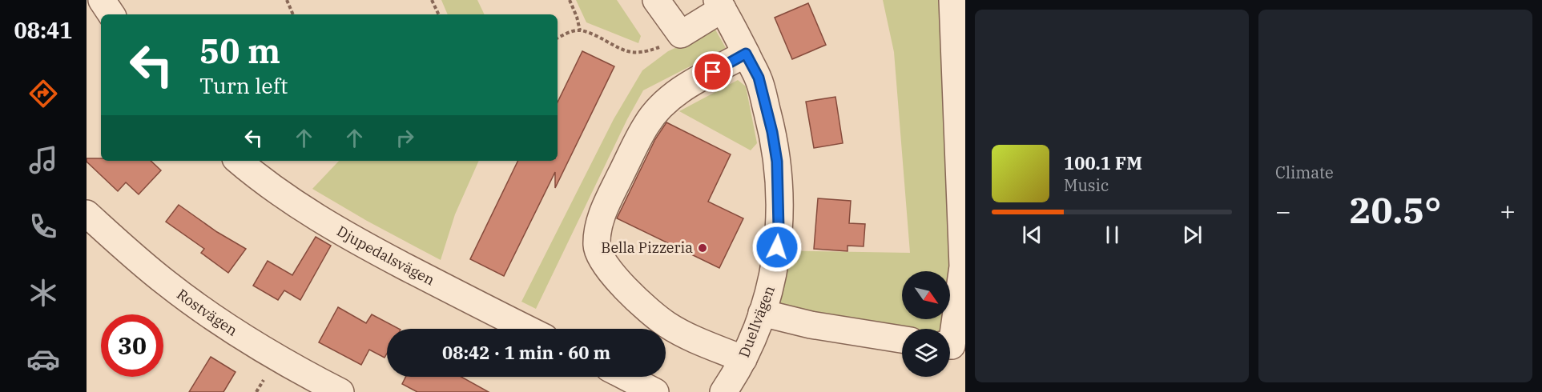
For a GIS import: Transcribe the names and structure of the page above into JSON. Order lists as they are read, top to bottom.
{
  "streets": {
    "street": ["Djupedalsvägen", "Rostvägen", "Duellvägen"]
  },
  "places": ["Bella Pizzeria"],
  "north": "bottom right",
  "page": {
    "tabs": "08:41",
    "tile": "Climate",
    "turn": ["50 m", "Turn left"],
    "song": ["100.1 FM", "Music"],
    "heat": ["−", "20.5°", "+"],
    "limit": "30",
    "trip": "08:42 · 1 min · 60 m"
  }
}
